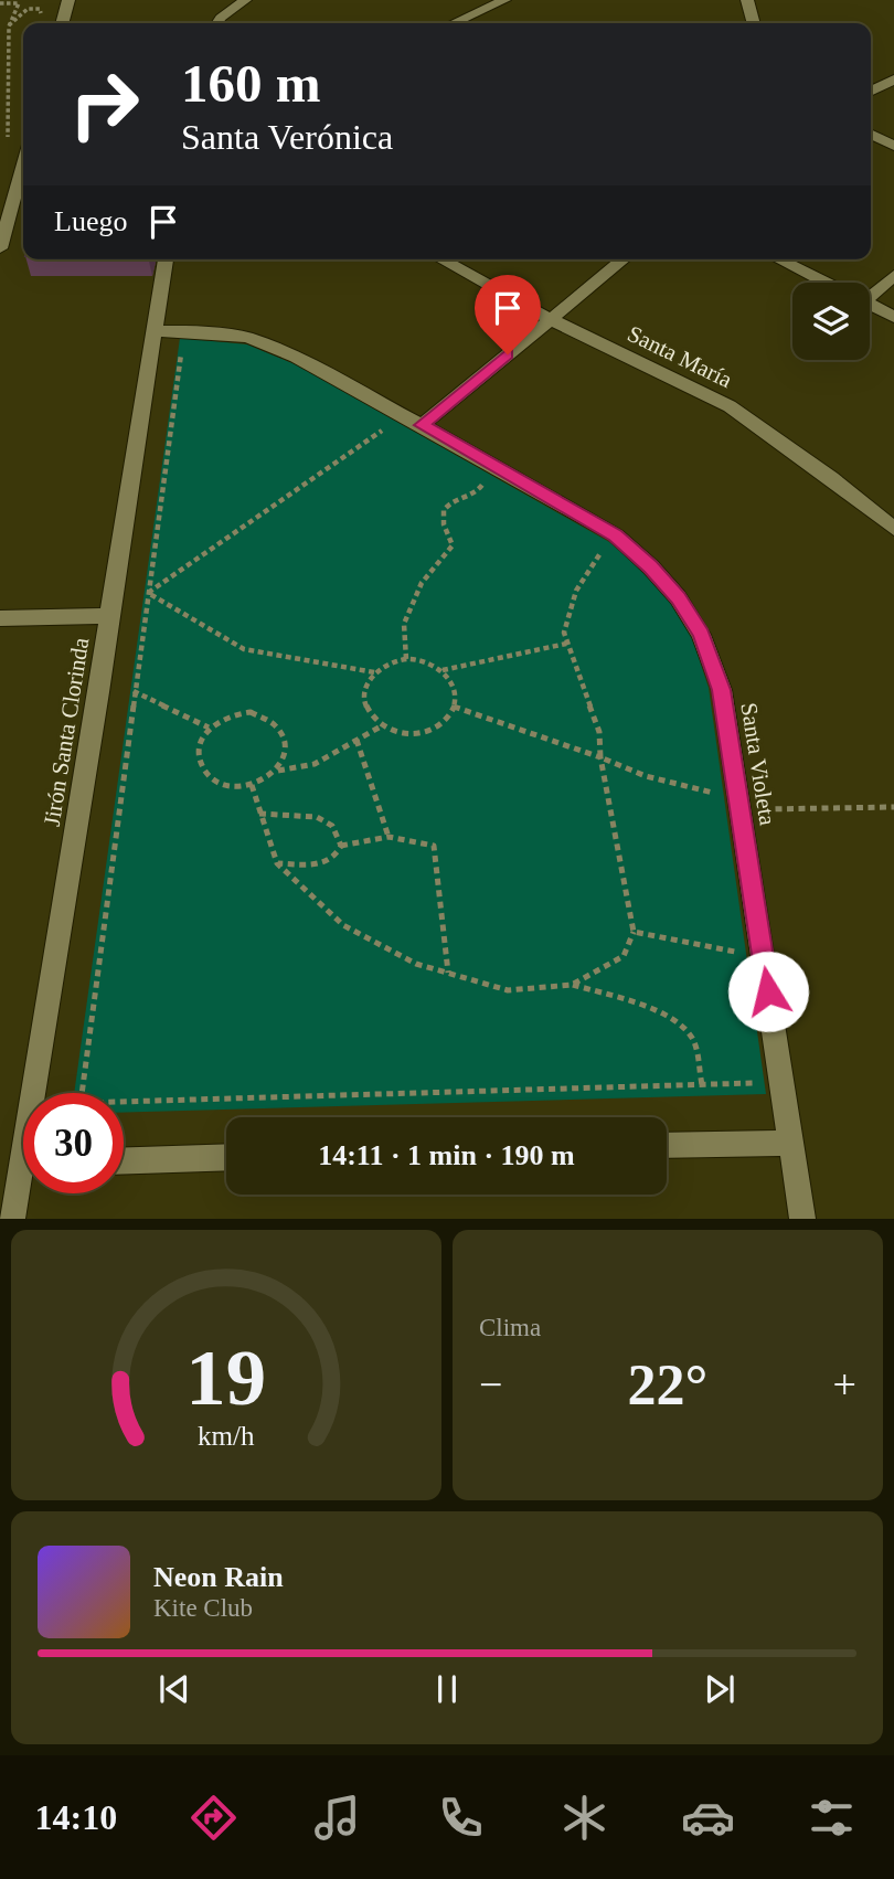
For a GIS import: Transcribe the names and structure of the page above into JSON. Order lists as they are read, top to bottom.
{
  "streets": {
    "street": ["Santa María", "Jirón Santa Clorinda", "Santa Violeta"]
  },
  "crossings": [
    ["Jirón Santa Clorinda", "Santa Violeta"]
  ],
  "page": {
    "turn": ["160 m", "Santa Verónica"],
    "then": "Luego",
    "limit": "30",
    "trip": "14:11 · 1 min · 190 m",
    "tile": "Clima",
    "heat": ["−", "22°", "+"],
    "song": ["Neon Rain", "Kite Club"],
    "tabs": "14:10",
    "gauge": ["19", "km/h"]
  }
}
